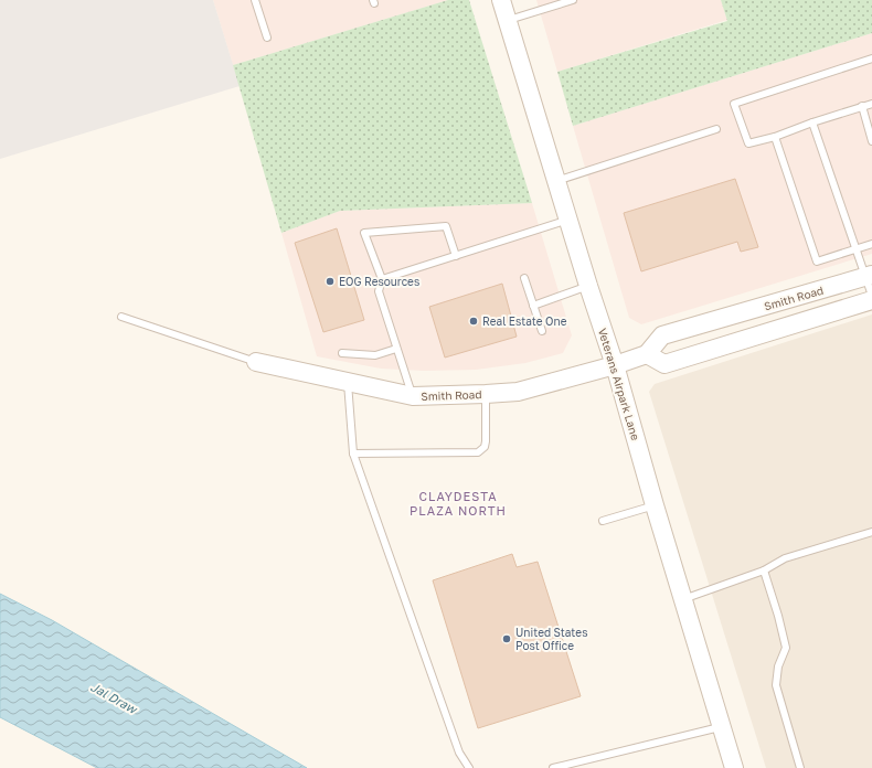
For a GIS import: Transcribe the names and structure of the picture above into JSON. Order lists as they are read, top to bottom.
{
  "streets": {
    "street": ["Smith Road", "Veterans Airpark Lane"]
  },
  "crossings": [
    ["Smith Road", "Veterans Airpark Lane"]
  ],
  "districts": ["CLAYDESTA PLAZA NORTH"],
  "water": ["Jal Draw"],
  "places": ["EOG Resources", "Real Estate One", "United States Post Office"]
}
